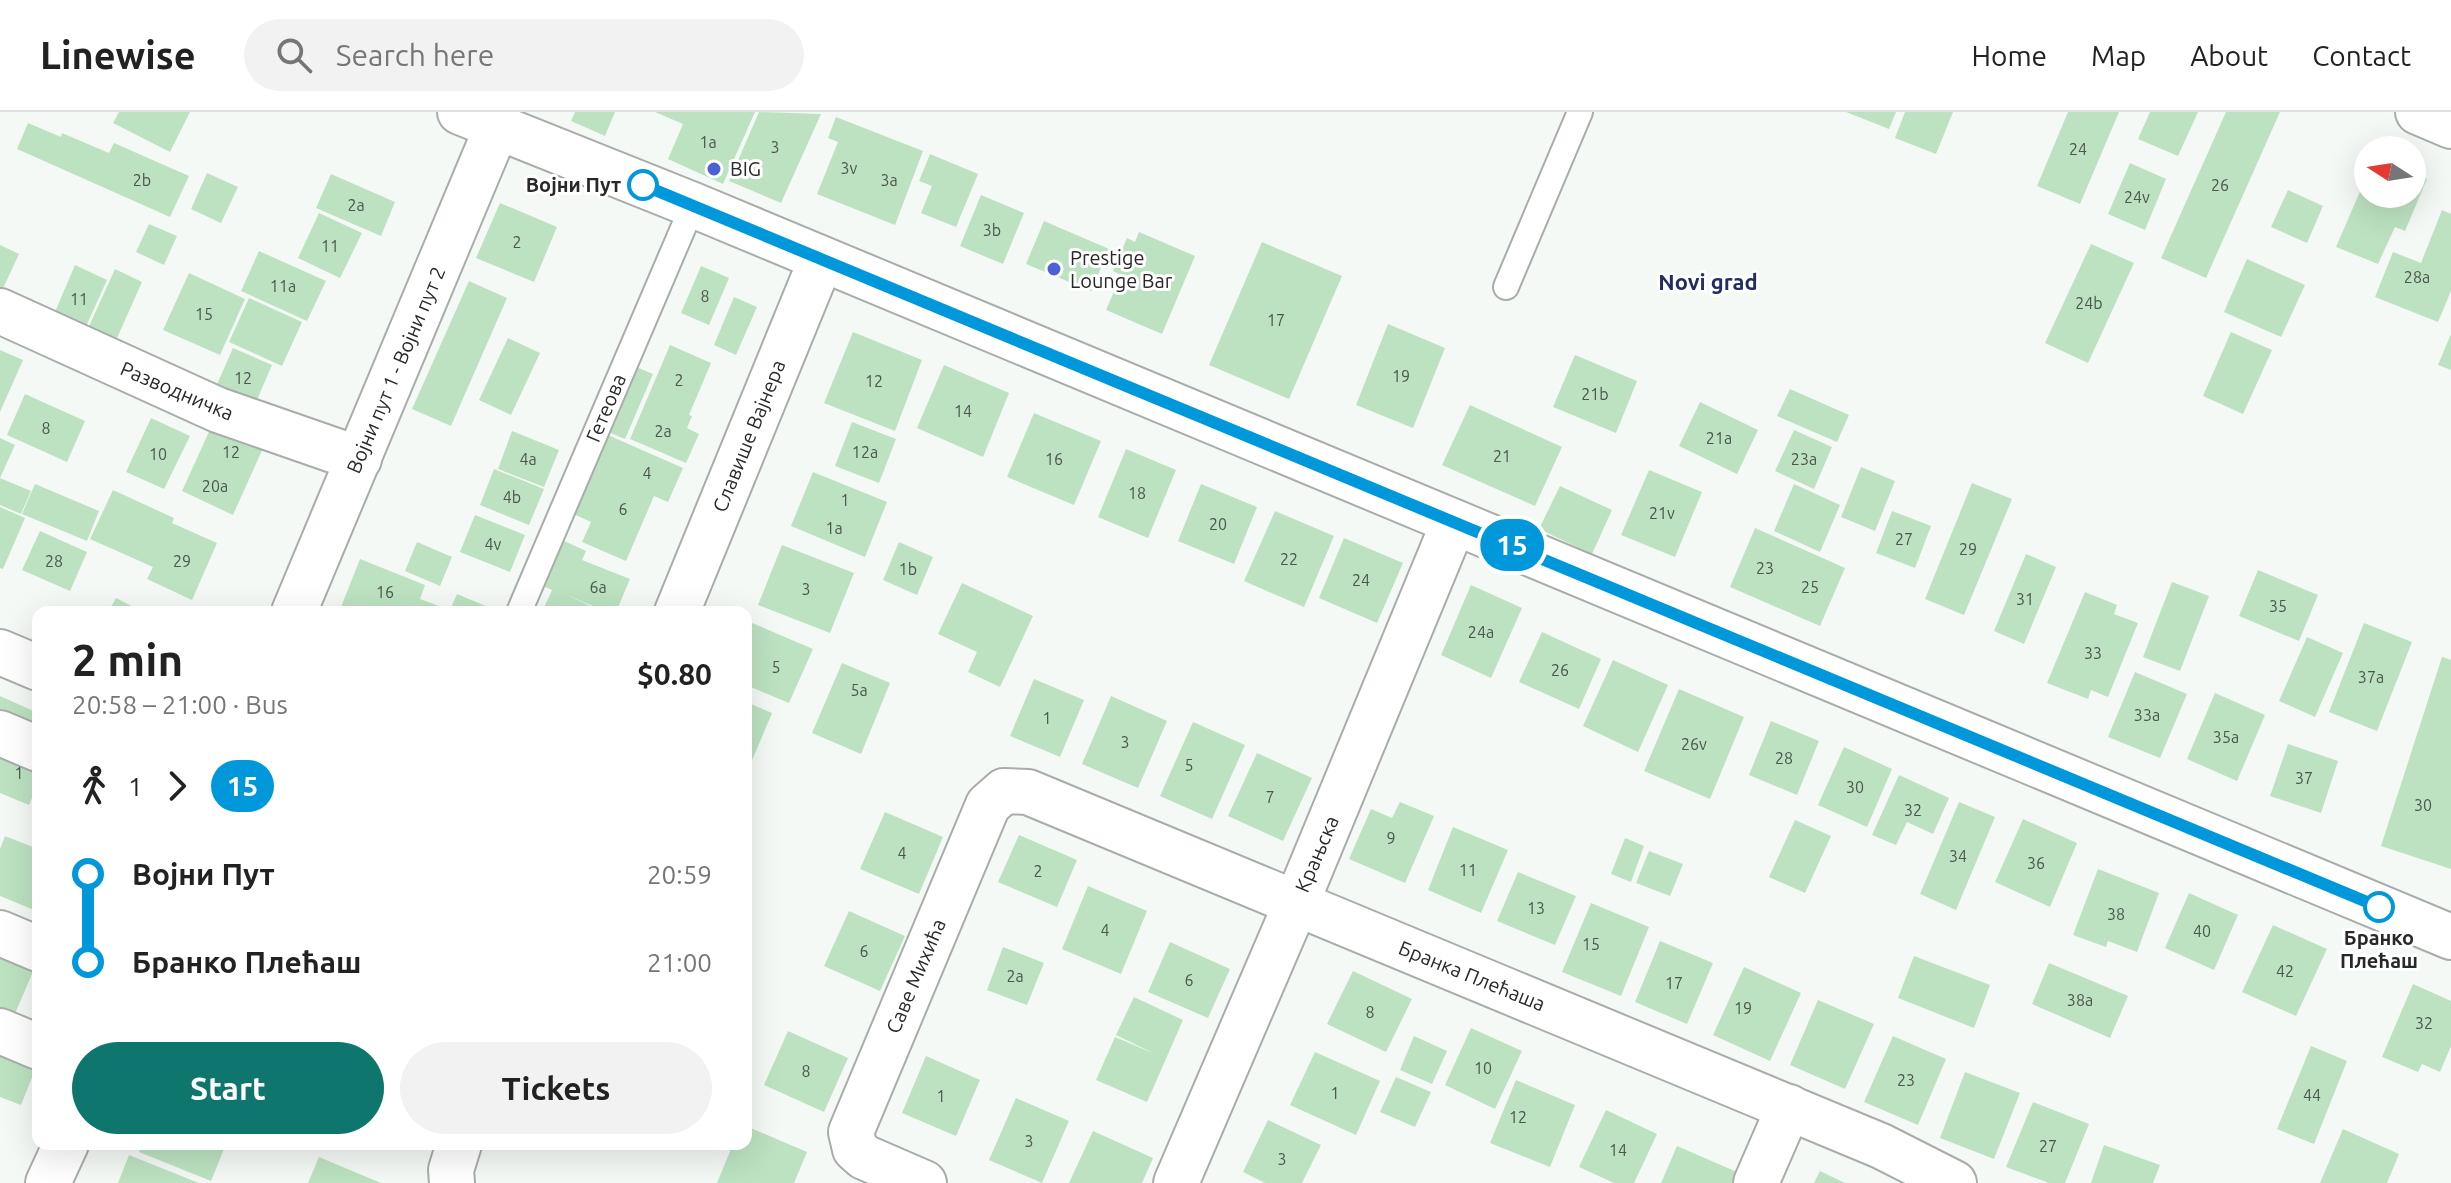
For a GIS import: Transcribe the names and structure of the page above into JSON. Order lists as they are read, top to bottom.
{
  "streets": {
    "street": [
      "Војни пут 1 - Војни пут 2",
      "Разводничка",
      "Славише Вајнера",
      "Крањска",
      "Саве Михића",
      "Бранка Плећаша"
    ],
    "lane": ["Гетеова"]
  },
  "crossings": [
    ["Војни пут 1 - Војни пут 2", "Разводничка"],
    ["Крањска", "Бранка Плећаша"],
    ["Саве Михића", "Бранка Плећаша"]
  ],
  "districts": ["Novi grad"],
  "places": [
    "BIG",
    "Војни Пут",
    "Prestige Lounge Bar",
    "Бранко Плећаш"
  ],
  "lines": ["bus line 15"],
  "house_numbers": [
    "1a",
    "3",
    "24",
    "3v",
    "2b",
    "3a",
    "26",
    "24v",
    "2a",
    "3b",
    "2",
    "11",
    "28a",
    "11a",
    "8",
    "11",
    "24b",
    "15",
    "17",
    "19",
    "12",
    "2",
    "12",
    "21b",
    "14",
    "8",
    "2a",
    "21a",
    "12",
    "12a",
    "10",
    "21",
    "4a",
    "16",
    "23a",
    "4",
    "20a",
    "18",
    "4b",
    "1",
    "6",
    "21v",
    "20",
    "1a",
    "27",
    "4v",
    "29",
    "22",
    "28",
    "29",
    "23",
    "1b",
    "24",
    "6a",
    "25",
    "3",
    "16",
    "31",
    "35",
    "24a",
    "33",
    "5",
    "26",
    "37a",
    "5a",
    "33a",
    "1",
    "35a",
    "3",
    "26v",
    "28",
    "5",
    "1",
    "37",
    "30",
    "7",
    "30",
    "32",
    "9",
    "4",
    "34",
    "36",
    "11",
    "2",
    "13",
    "38",
    "4",
    "40",
    "15",
    "6",
    "42",
    "2a",
    "6",
    "17",
    "38a",
    "19",
    "8",
    "32",
    "10",
    "8",
    "23",
    "1",
    "44",
    "1",
    "12",
    "3",
    "27",
    "14",
    "3"
  ],
  "north": "left",
  "page": {
    "header": "Linewise",
    "search": "Search here",
    "nav": [
      "Home",
      "Map",
      "About",
      "Contact"
    ],
    "on_map": "15",
    "heading": ["2 min", "20:58 – 21:00 · Bus", "$0.80"],
    "legs": ["1", "15"],
    "list": [
      {
        "name": "Војни Пут",
        "value": "20:59"
      },
      {
        "name": "Бранко Плећаш",
        "value": "21:00"
      }
    ],
    "buttons": ["Start", "Tickets"]
  }
}
